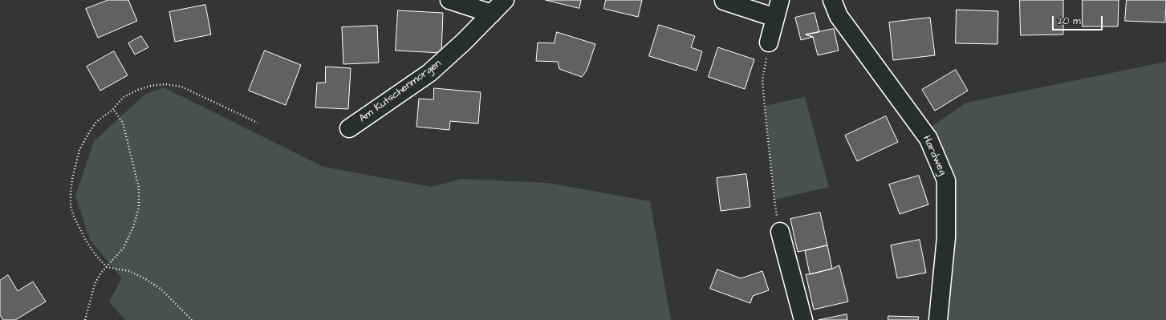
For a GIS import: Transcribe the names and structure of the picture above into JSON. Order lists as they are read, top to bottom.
{
  "streets": {
    "street": ["Am Kutschenmorgen", "Hardweg"]
  },
  "scale_bar": "20 m"
}
